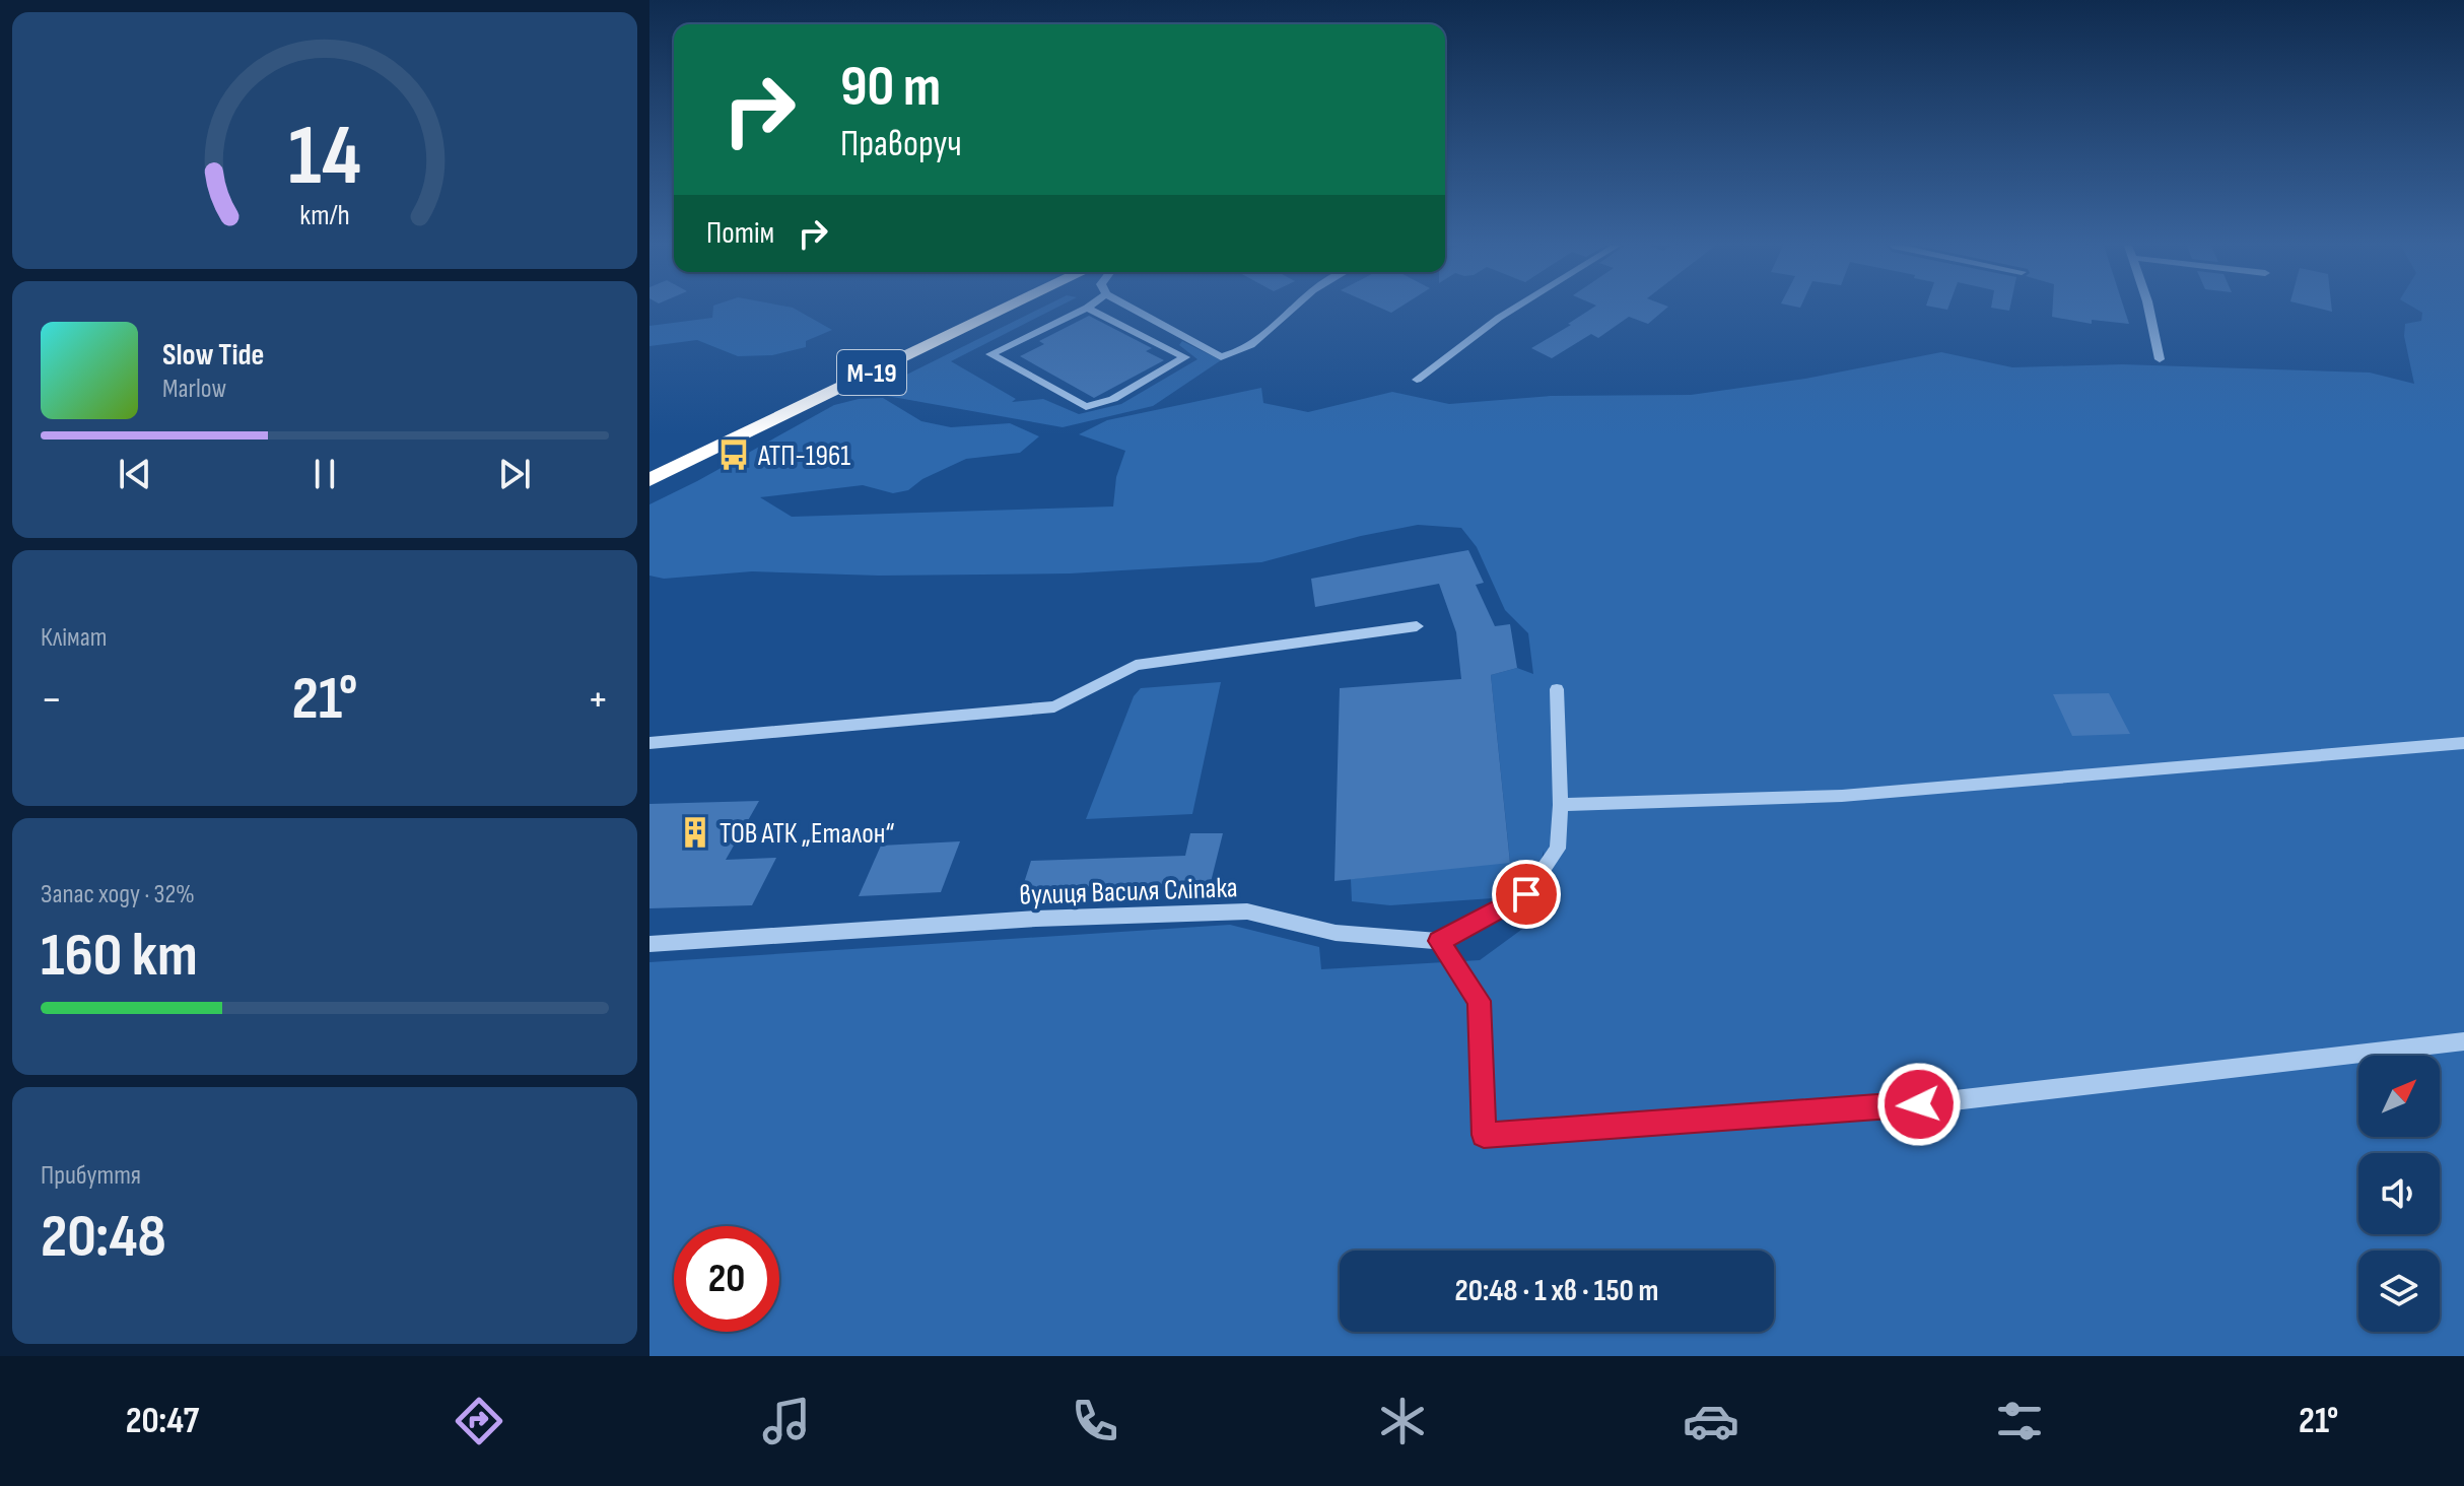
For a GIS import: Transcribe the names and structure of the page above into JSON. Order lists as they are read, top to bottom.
{
  "streets": {
    "highway": ["М-19"],
    "street": ["вулиця Василя Сліпака"]
  },
  "places": {
    "bus stop": ["АТП-1961"],
    "building": ["ТОВ АТК „Еталон“"]
  },
  "north": "top right",
  "page": {
    "turn": ["90 m", "Праворуч"],
    "then": "Потім",
    "song": ["Slow Tide", "Marlow"],
    "tile": [
      "Клімат",
      ["Запас ходу · 32%", "160 km"],
      ["Прибуття", "20:48"]
    ],
    "heat": ["−", "21°", "+"],
    "limit": "20",
    "trip": "20:48 · 1 хв · 150 m",
    "tabs": ["20:47", "21°"],
    "gauge": ["14", "km/h"]
  }
}
